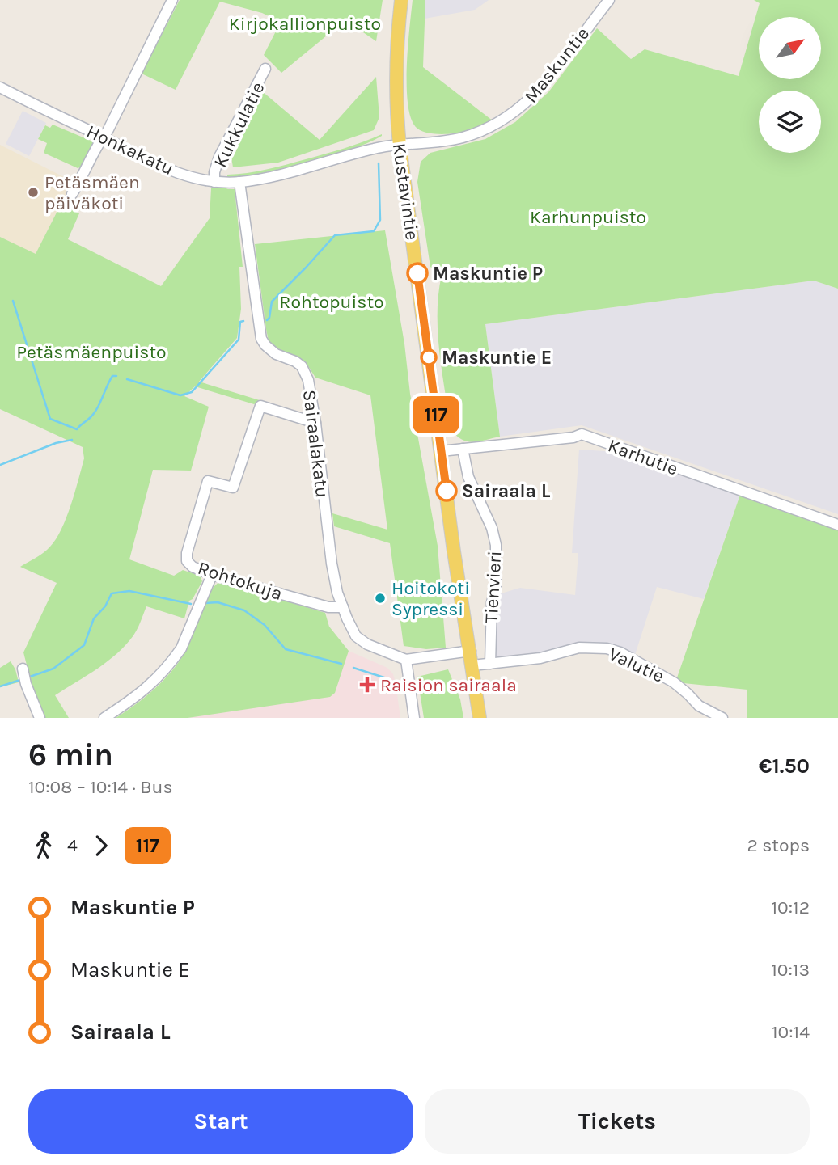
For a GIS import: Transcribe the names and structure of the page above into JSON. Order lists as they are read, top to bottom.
{
  "streets": {
    "main road": ["Kustavintie"],
    "street": [
      "Maskuntie",
      "Kukkulatie",
      "Honkakatu",
      "Sairaalakatu",
      "Karhutie",
      "Rohtokuja",
      "Tienvieri",
      "Valutie"
    ]
  },
  "crossings": [
    ["Maskuntie", "Honkakatu"],
    ["Maskuntie", "Kustavintie"],
    ["Kukkulatie", "Honkakatu"],
    ["Honkakatu", "Kustavintie"],
    ["Honkakatu", "Sairaalakatu"],
    ["Kustavintie", "Karhutie"],
    ["Kustavintie", "Valutie"],
    ["Sairaalakatu", "Rohtokuja"],
    ["Karhutie", "Tienvieri"],
    ["Tienvieri", "Valutie"]
  ],
  "parks": [
    "Kirjokallionpuisto",
    "Karhunpuisto",
    "Rohtopuisto",
    "Petäsmäenpuisto"
  ],
  "places": {
    "other": [
      "Petäsmäen päiväkoti",
      "Maskuntie P",
      "Maskuntie E",
      "Sairaala L",
      "Hoitokoti Sypressi"
    ],
    "health": ["Raision sairaala"]
  },
  "lines": ["bus line 117"],
  "north": "top right",
  "page": {
    "on_map": "117",
    "heading": ["6 min", "10:08 – 10:14 · Bus", "€1.50"],
    "legs": ["4", "117", "2 stops"],
    "list": [
      {
        "name": "Maskuntie P",
        "value": "10:12"
      },
      {
        "name": "Maskuntie E",
        "value": "10:13"
      },
      {
        "name": "Sairaala L",
        "value": "10:14"
      }
    ],
    "buttons": ["Start", "Tickets"]
  }
}
